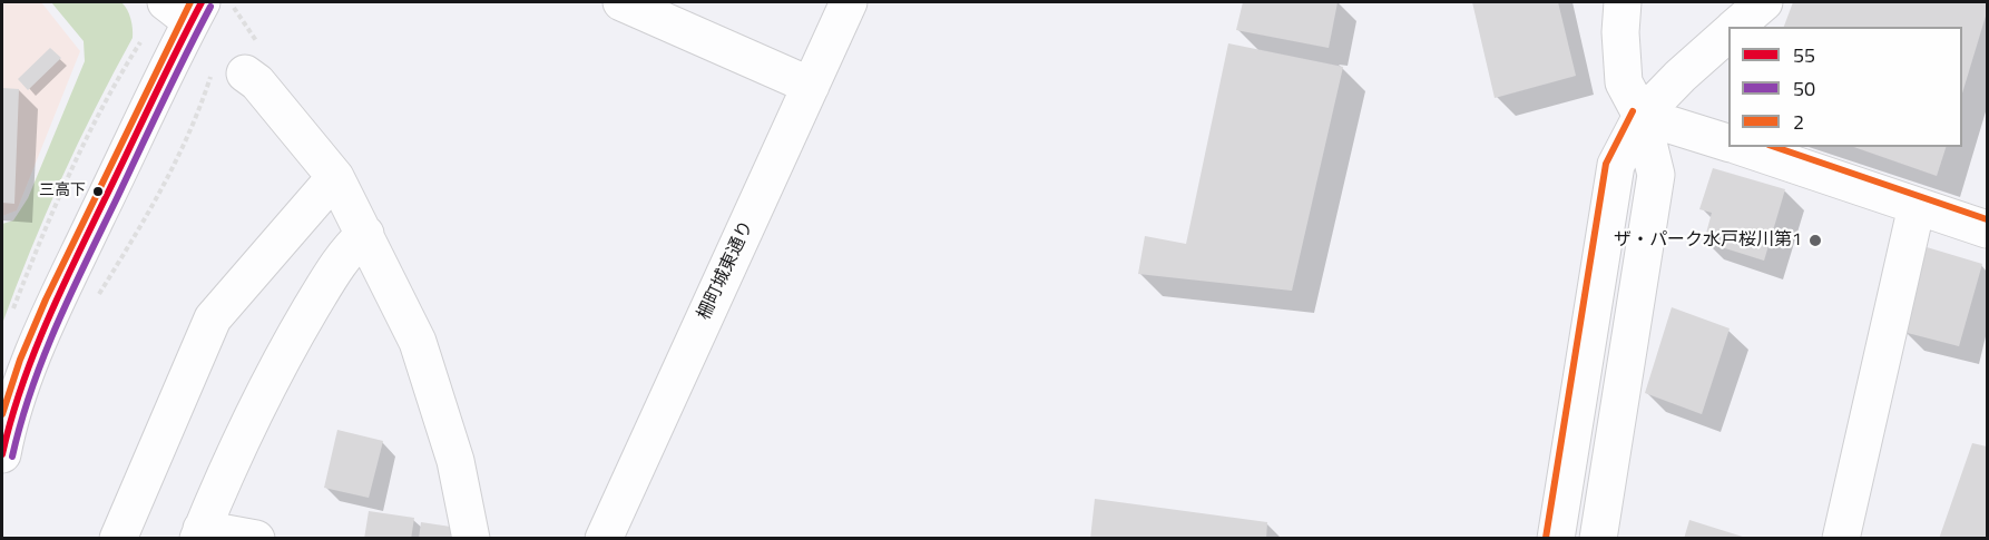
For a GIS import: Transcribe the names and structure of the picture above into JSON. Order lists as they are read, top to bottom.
{
  "streets": {
    "main road": ["柵町城東通り"]
  },
  "places": ["三高下", "ザ・パーク水戸桜川第1"],
  "lines": ["transit line 55", "transit line 2", "transit line 50"],
  "legend": ["55", "50", "2"]
}
